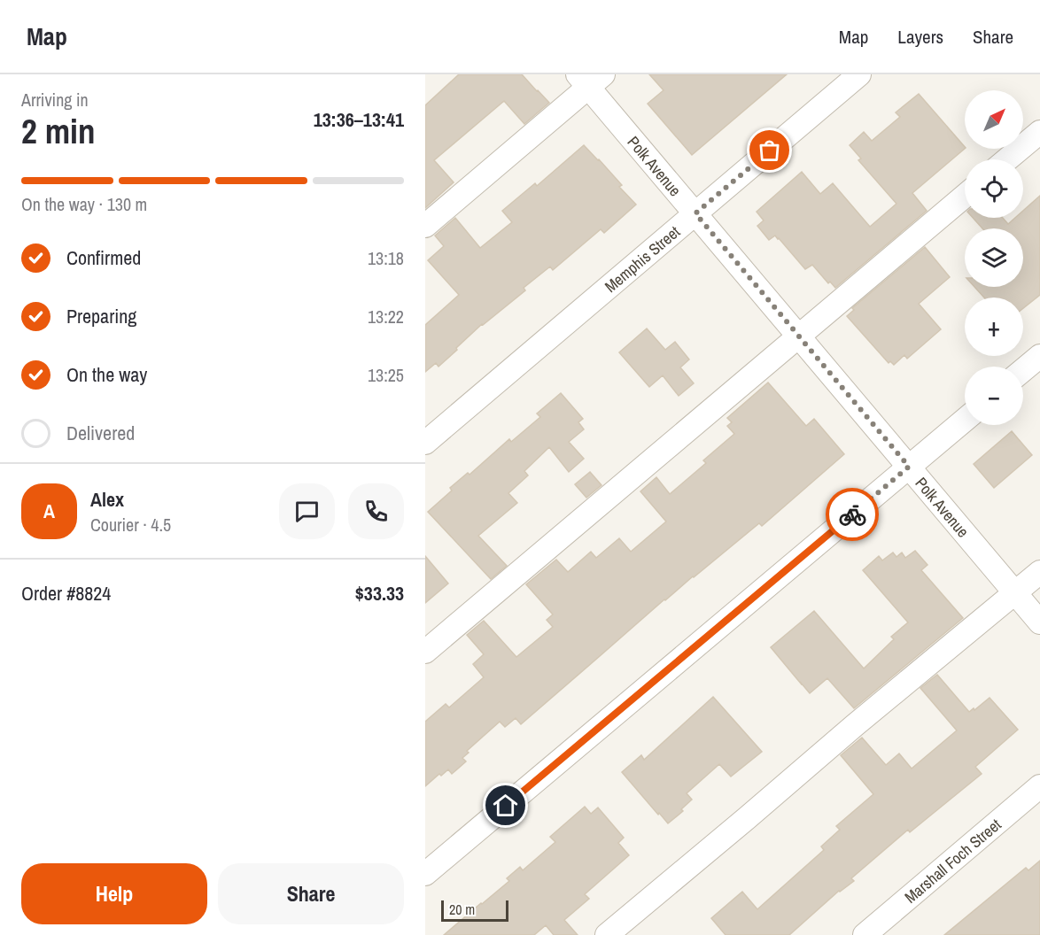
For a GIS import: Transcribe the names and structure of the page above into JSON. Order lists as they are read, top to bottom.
{
  "streets": {
    "street": ["Polk Avenue", "Memphis Street", "Marshall Foch Street"]
  },
  "crossings": [
    ["Polk Avenue", "Memphis Street"]
  ],
  "scale_bar": "20 m",
  "north": "top right",
  "page": {
    "header": "Map",
    "nav": ["Map", "Layers", "Share"],
    "heading": ["2 min", "Arriving in", "13:36–13:41"],
    "panel": [
      "Alex",
      "Courier · 4.5",
      "Order #8824",
      "$33.33"
    ],
    "map_buttons": ["+", "−"],
    "bar": "On the way · 130 m",
    "list": [
      ["Confirmed", "13:18"],
      ["Preparing", "13:22"],
      ["On the way", "13:25"],
      "Delivered"
    ],
    "round": "A",
    "buttons": ["Help", "Share"],
    "scale": "20 m"
  }
}
